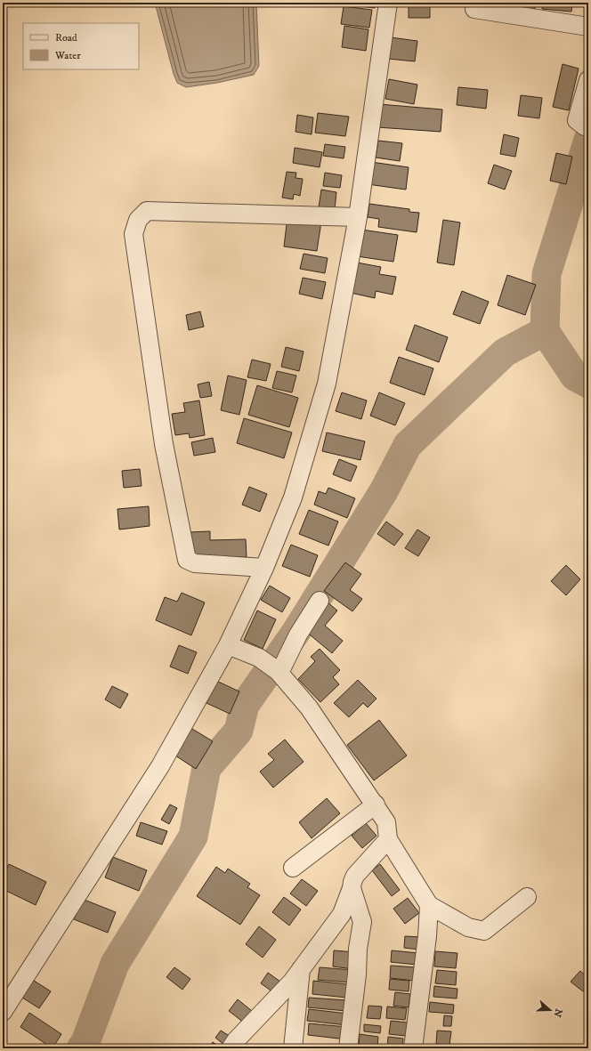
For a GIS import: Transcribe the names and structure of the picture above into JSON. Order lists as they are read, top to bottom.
{
  "legend": ["Road", "Water"],
  "north": "right"
}
